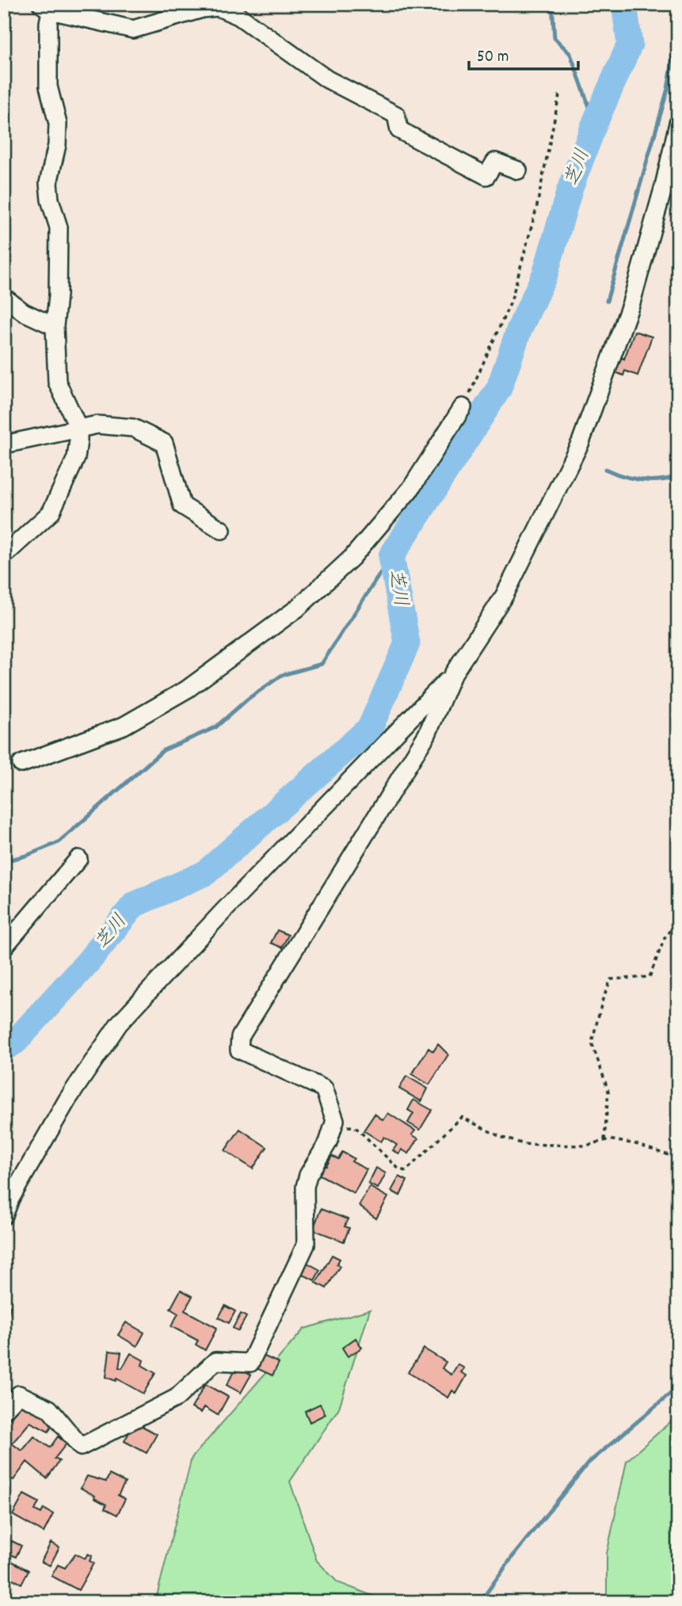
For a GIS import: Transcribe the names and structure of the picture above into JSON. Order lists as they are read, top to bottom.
{
  "water": ["芝川"],
  "scale_bar": "50 m"
}
